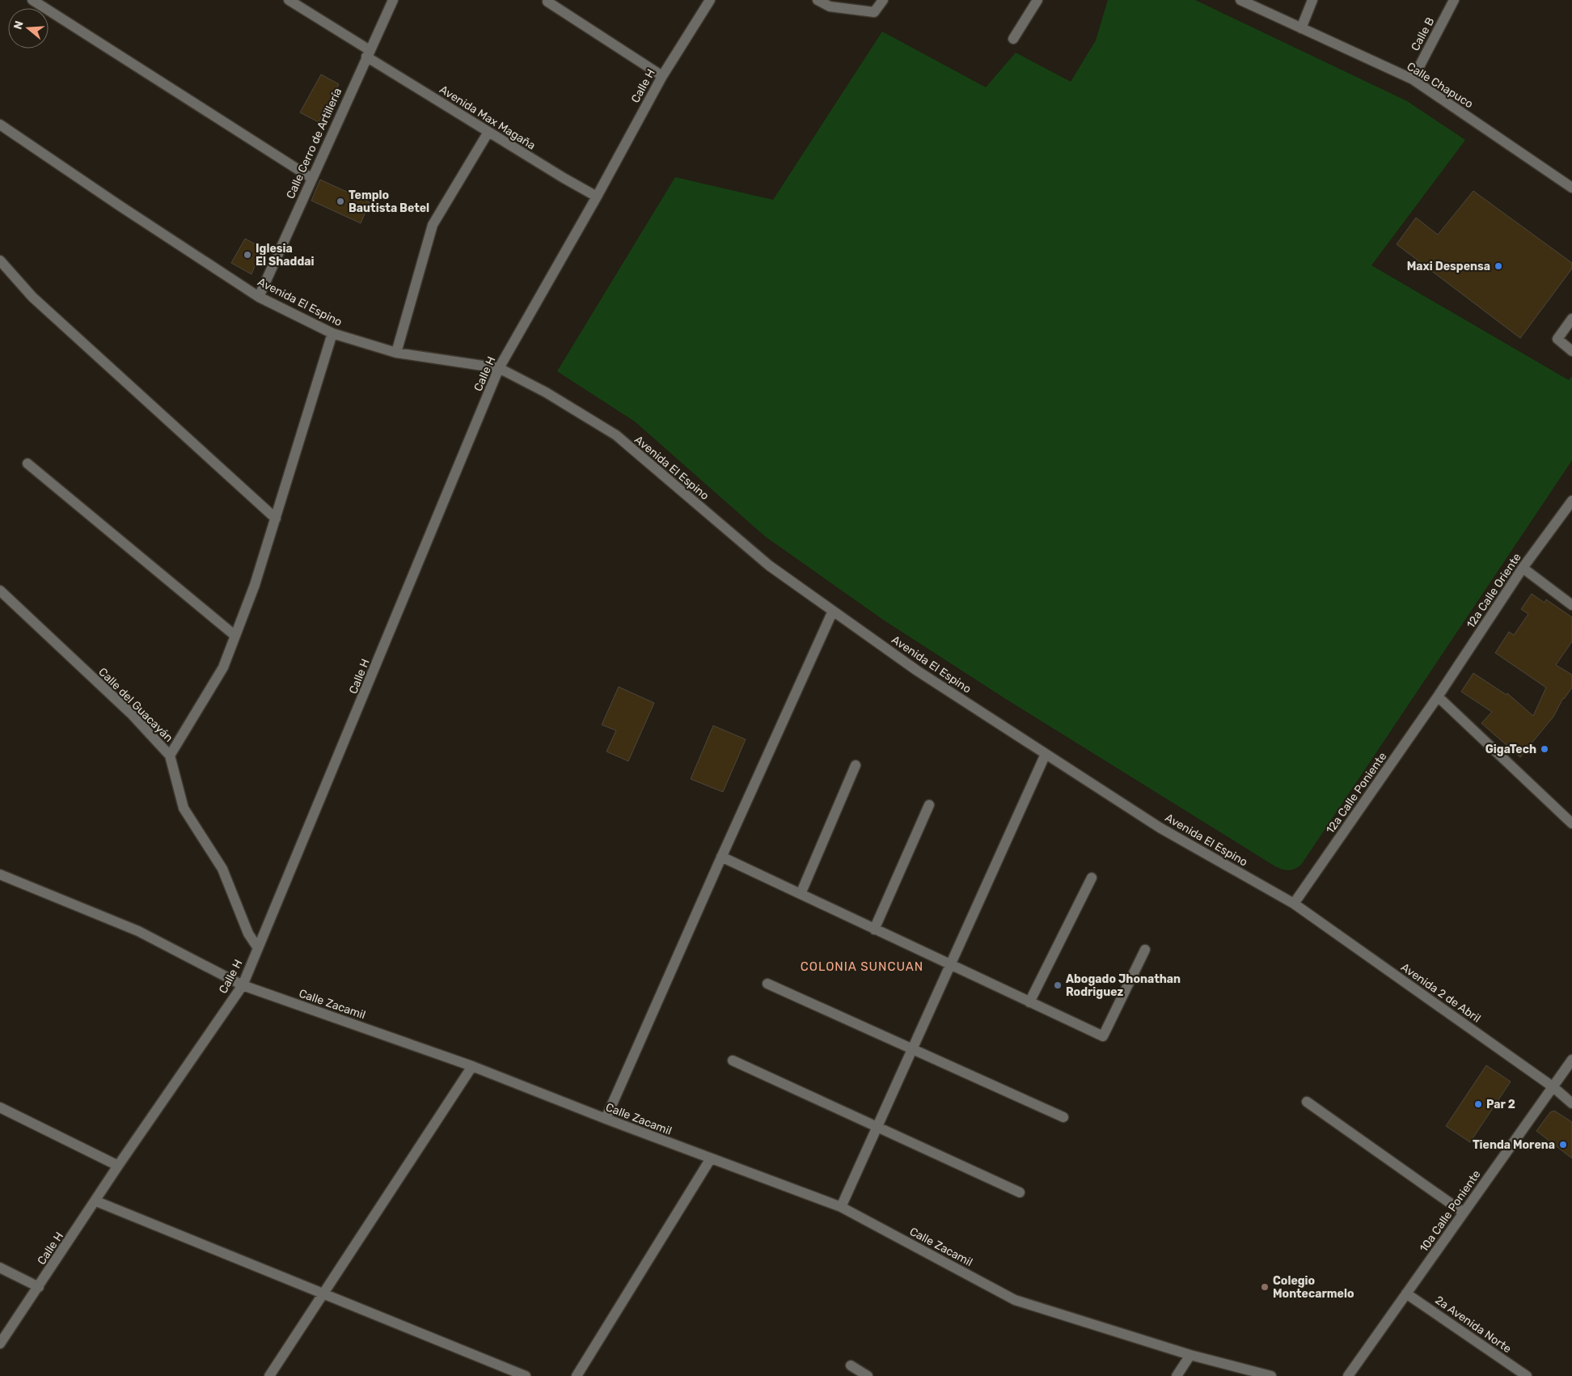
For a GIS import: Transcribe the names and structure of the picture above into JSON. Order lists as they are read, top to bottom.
{
  "streets": {
    "street": [
      "Calle B",
      "Calle Chapuco",
      "Calle H",
      "Avenida Max Magaña",
      "Calle Cerro de Artillería",
      "Avenida El Espino",
      "12a Calle Oriente",
      "Calle del Guacayán",
      "12a Calle Poniente",
      "Avenida 2 de Abril",
      "Calle Zacamil",
      "10a Calle Poniente",
      "2a Avenida Norte"
    ]
  },
  "crossings": [
    ["Calle B", "Calle Chapuco"],
    ["Calle H", "Avenida Max Magaña"],
    ["Calle H", "Avenida El Espino"],
    ["Calle H", "Calle del Guacayán"],
    ["Calle H", "Calle Zacamil"],
    ["Avenida Max Magaña", "Calle Cerro de Artillería"],
    ["Calle Cerro de Artillería", "Avenida El Espino"],
    ["Avenida El Espino", "12a Calle Poniente"],
    ["Avenida El Espino", "Avenida 2 de Abril"],
    ["12a Calle Oriente", "12a Calle Poniente"],
    ["12a Calle Poniente", "Avenida 2 de Abril"],
    ["Avenida 2 de Abril", "10a Calle Poniente"],
    ["10a Calle Poniente", "2a Avenida Norte"]
  ],
  "districts": ["COLONIA SUNCUAN"],
  "places": [
    "Templo Bautista Betel",
    "Iglesia El Shaddai",
    "Maxi Despensa",
    "GigaTech",
    "Abogado Jhonathan Rodriguez",
    "Par 2",
    "Tienda Morena",
    "Colegio Montecarmelo"
  ],
  "north": "left"
}
